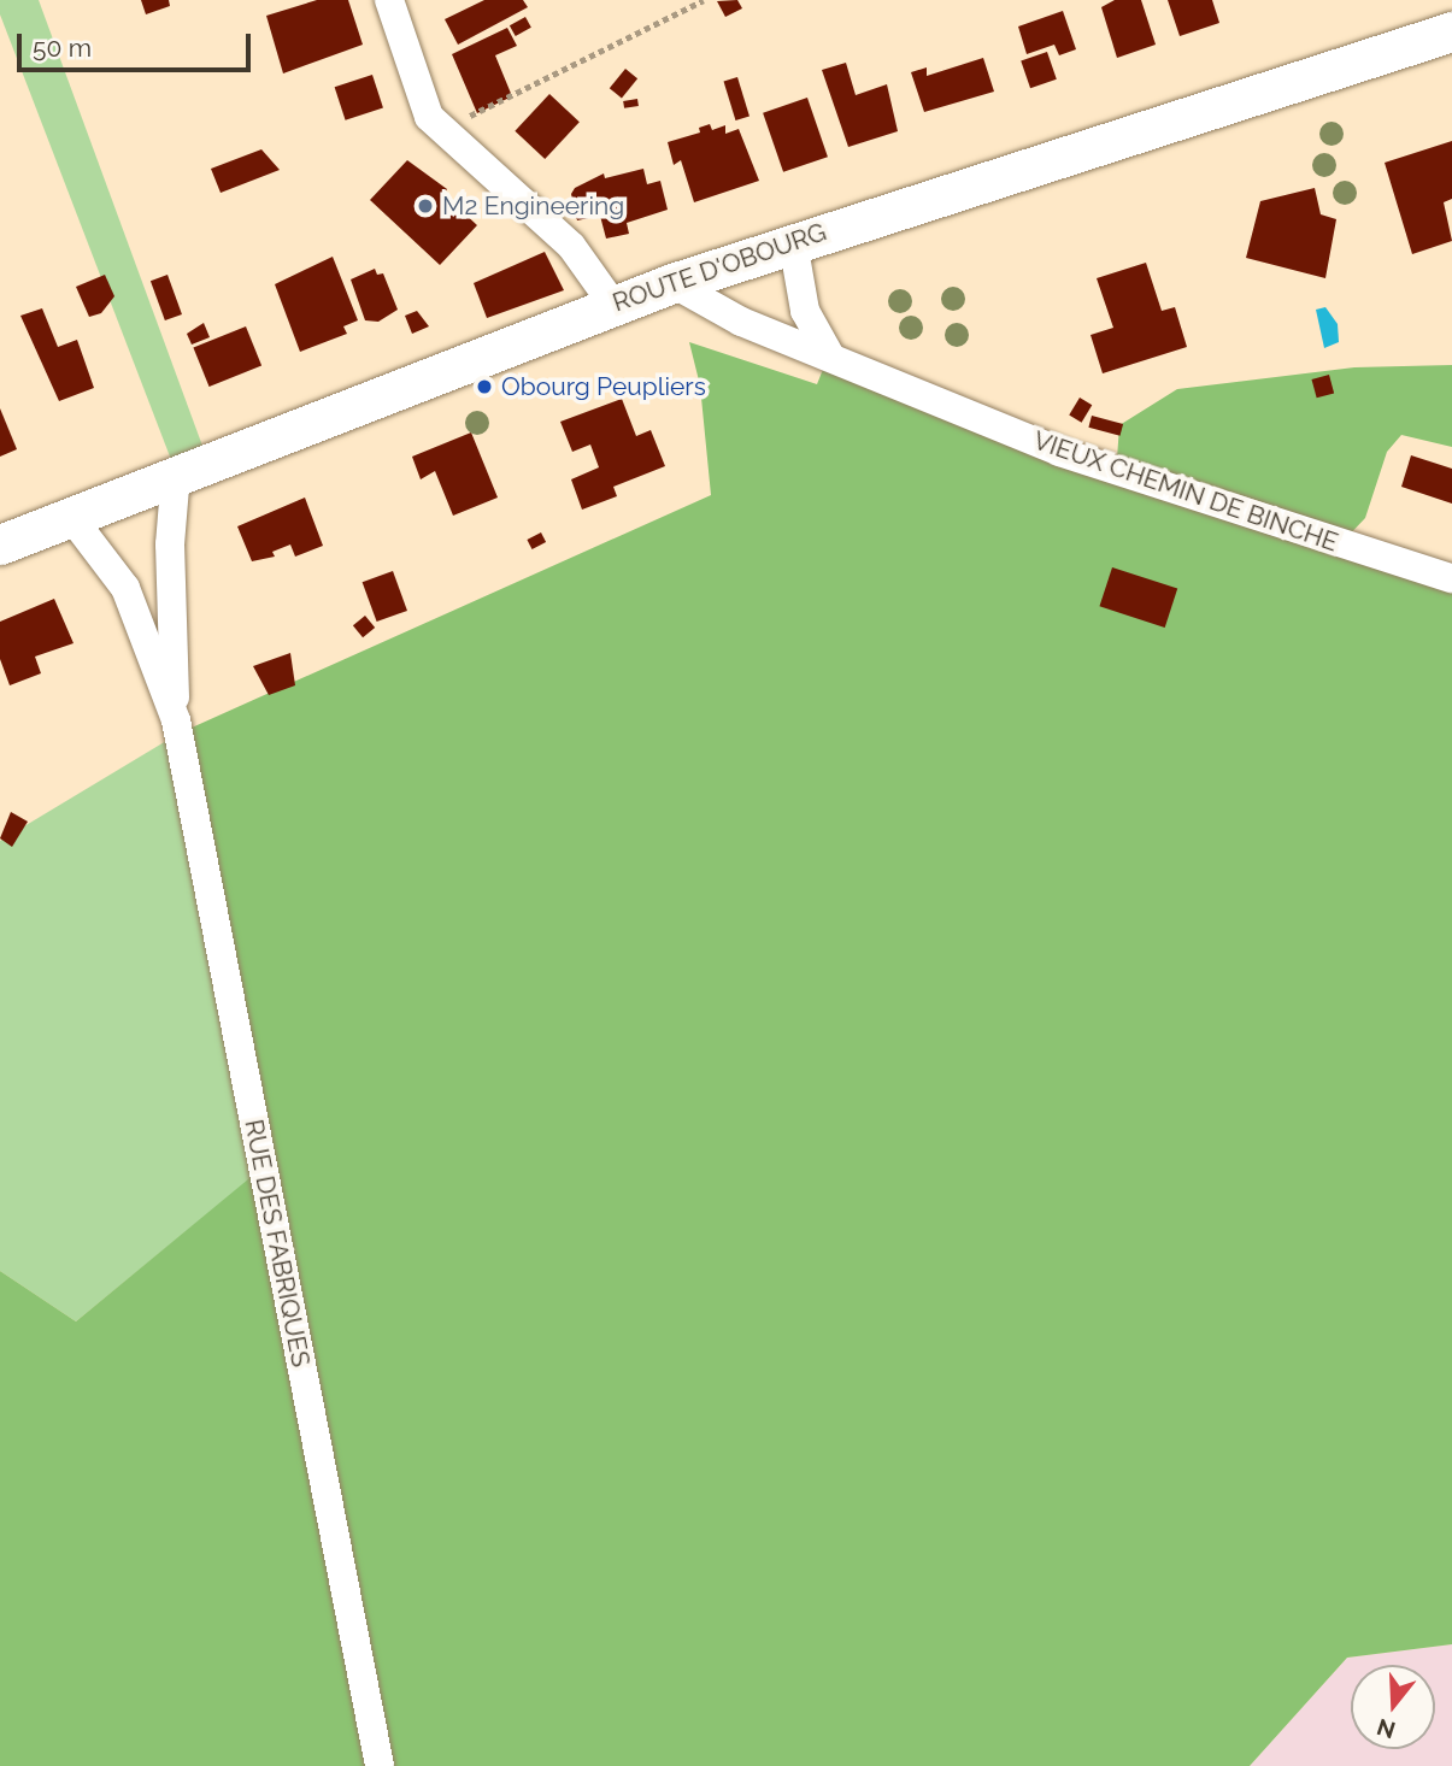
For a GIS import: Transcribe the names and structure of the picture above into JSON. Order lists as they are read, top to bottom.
{
  "streets": {
    "main road": ["ROUTE D'OBOURG"],
    "street": ["VIEUX CHEMIN DE BINCHE", "RUE DES FABRIQUES"]
  },
  "crossings": [
    ["ROUTE D'OBOURG", "VIEUX CHEMIN DE BINCHE"],
    ["ROUTE D'OBOURG", "RUE DES FABRIQUES"]
  ],
  "places": ["M2 Engineering", "Obourg Peupliers"],
  "scale_bar": "50 m",
  "north": "bottom"
}
